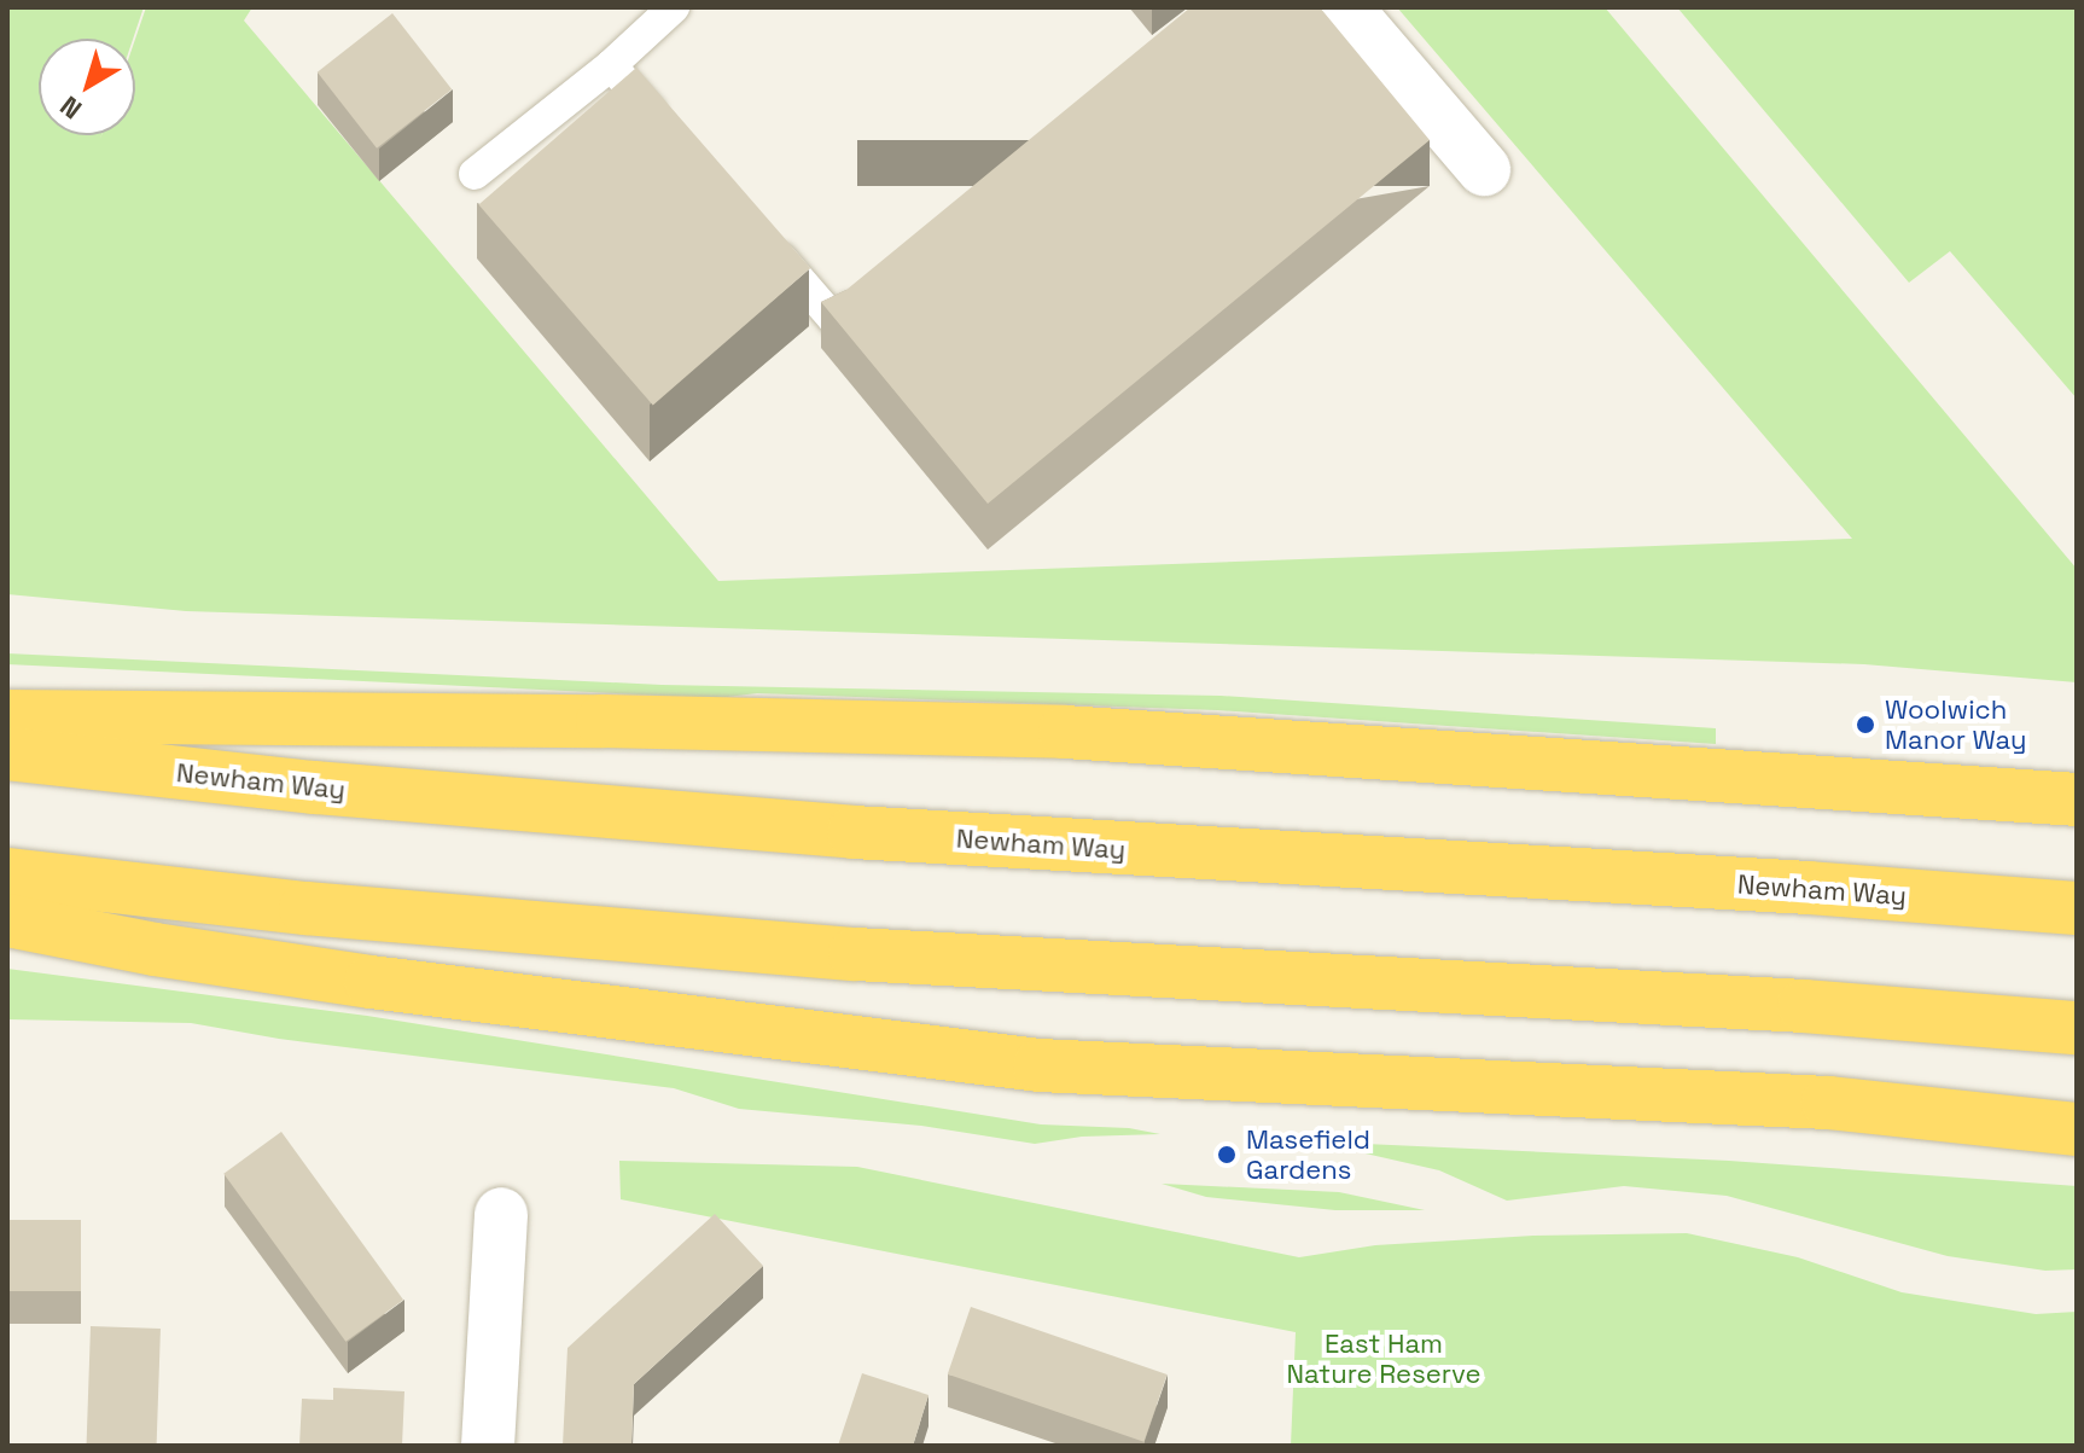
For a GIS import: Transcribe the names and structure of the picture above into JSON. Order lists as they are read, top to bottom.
{
  "streets": {
    "highway": ["Newham Way"]
  },
  "parks": ["East Ham Nature Reserve"],
  "places": ["Woolwich Manor Way", "Masefield Gardens"],
  "north": "bottom left"
}
